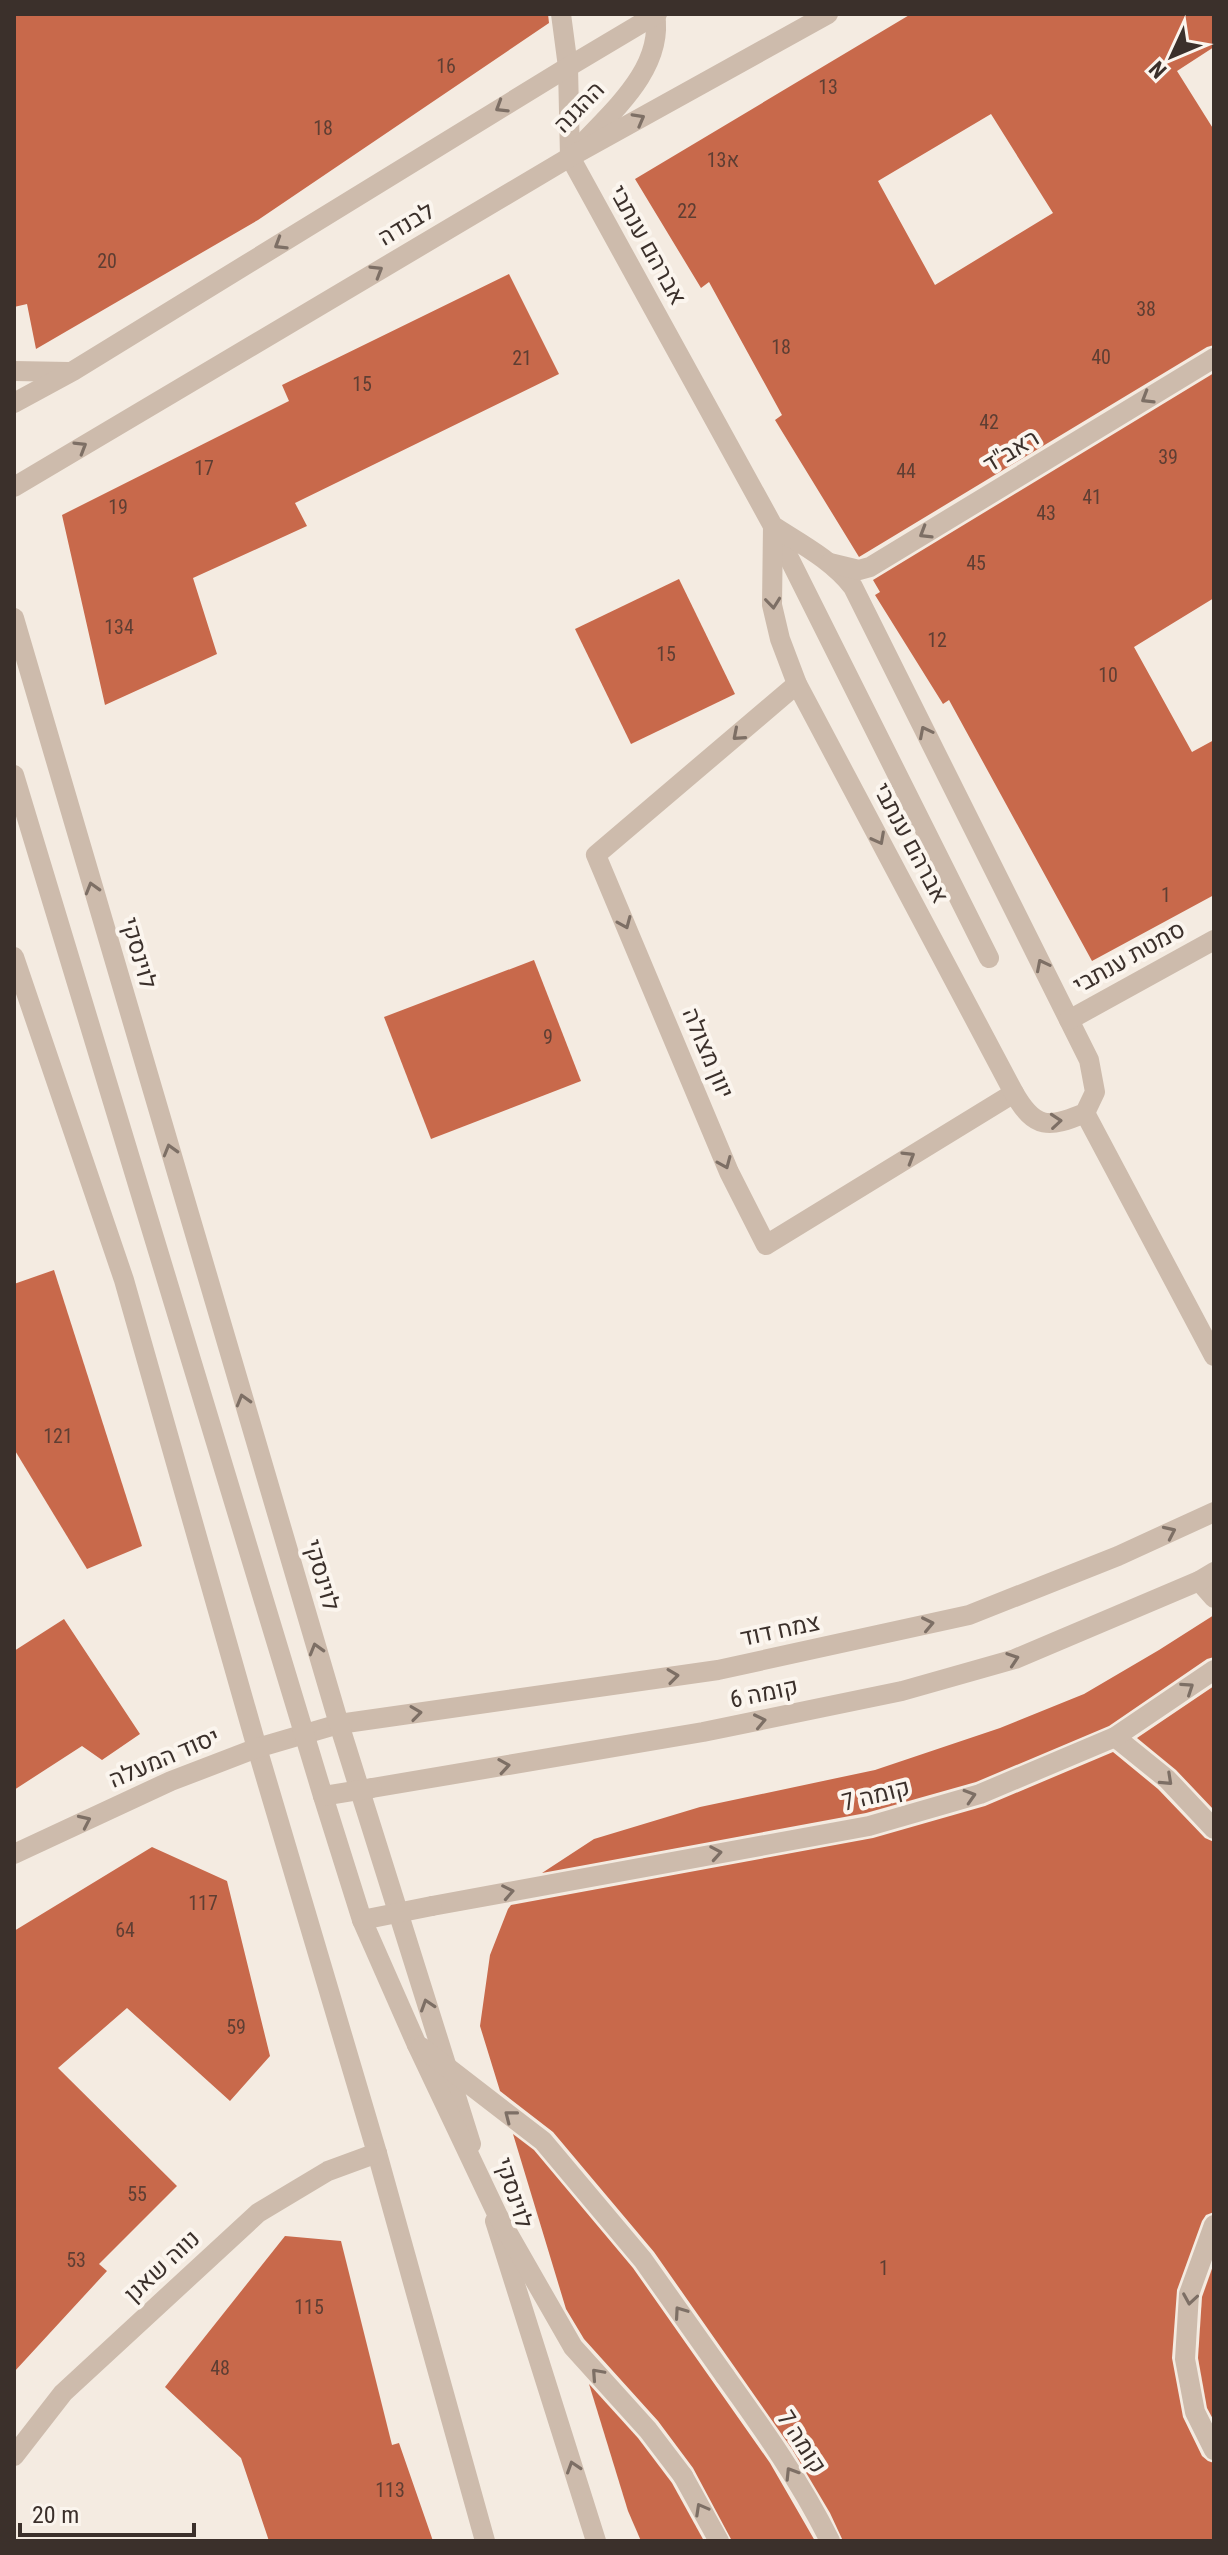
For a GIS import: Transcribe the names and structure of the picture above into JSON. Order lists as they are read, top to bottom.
{
  "streets": {
    "street": [
      "ההגנה",
      "לבנדה",
      "אברהם ענתבי",
      "ראב\"ד",
      "לוינסקי",
      "סמטת ענתבי",
      "יוון מצולה",
      "צמח דוד",
      "קומה 6",
      "יסוד המעלה",
      "קומה 7",
      "נווה שאנן"
    ]
  },
  "crossings": [
    ["ההגנה", "לבנדה"],
    ["ההגנה", "אברהם ענתבי"],
    ["לבנדה", "אברהם ענתבי"],
    ["אברהם ענתבי", "ראב\"ד"],
    ["אברהם ענתבי", "סמטת ענתבי"],
    ["אברהם ענתבי", "יוון מצולה"],
    ["לוינסקי", "צמח דוד"],
    ["לוינסקי", "יסוד המעלה"],
    ["צמח דוד", "יסוד המעלה"]
  ],
  "one_way": [
    "ראב\"ד",
    "צמח דוד",
    "קומה 6",
    "יסוד המעלה"
  ],
  "house_numbers": [
    "16",
    "13",
    "18",
    "13א",
    "22",
    "20",
    "38",
    "18",
    "40",
    "21",
    "15",
    "42",
    "39",
    "17",
    "44",
    "41",
    "19",
    "43",
    "45",
    "134",
    "12",
    "15",
    "10",
    "1",
    "9",
    "121",
    "117",
    "64",
    "59",
    "55",
    "53",
    "1",
    "115",
    "48",
    "113"
  ],
  "scale_bar": "20 m",
  "north": "bottom left"
}
